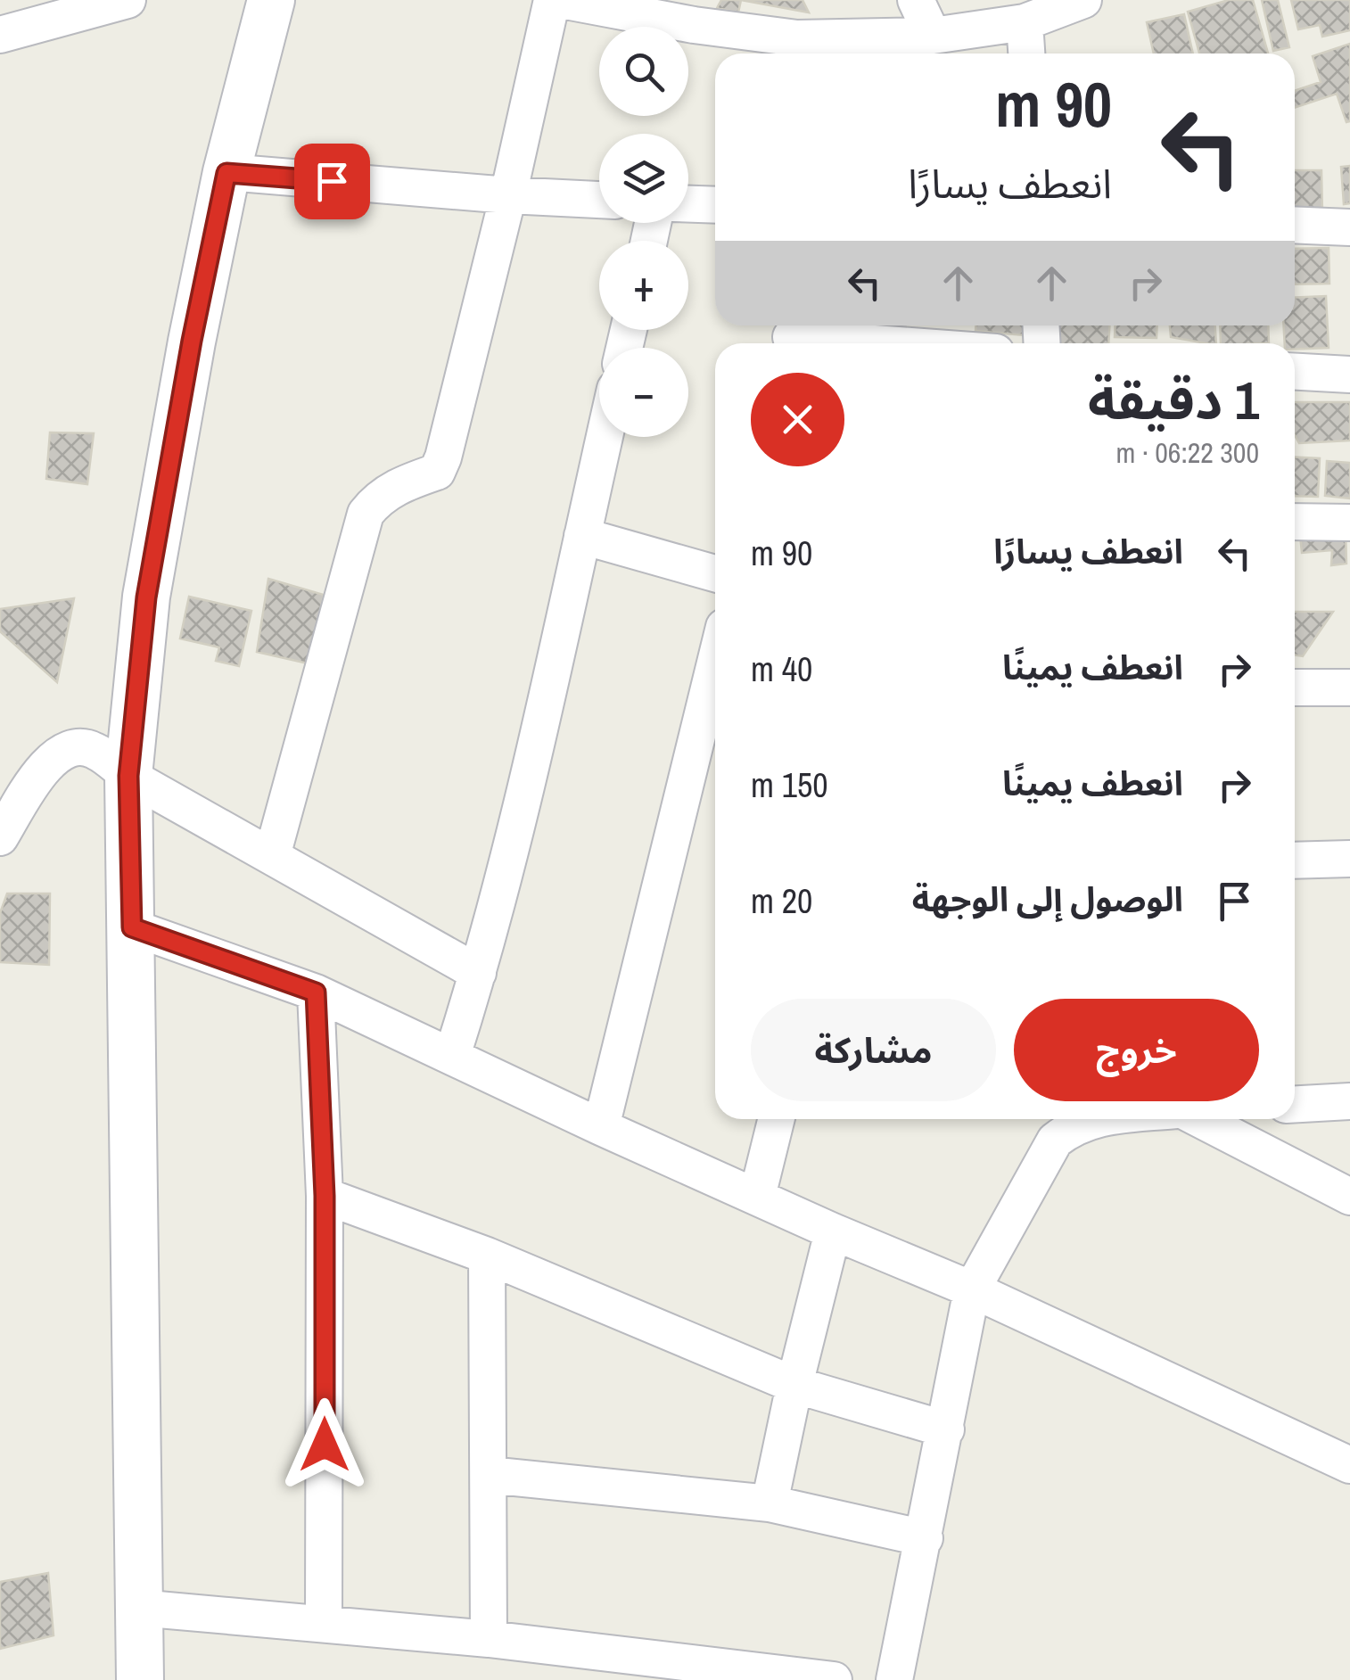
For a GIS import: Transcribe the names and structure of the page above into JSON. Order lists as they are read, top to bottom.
{
  "page": {
    "map_buttons": ["+", "−"],
    "turn": ["90 m", "انعطف يسارًا"],
    "heading": ["1 دقيقة", "300 m · 06:22"],
    "list": [
      {
        "name": "انعطف يسارًا",
        "value": "90 m"
      },
      {
        "name": "انعطف يمينًا",
        "value": "40 m"
      },
      {
        "name": "انعطف يمينًا",
        "value": "150 m"
      },
      {
        "name": "الوصول إلى الوجهة",
        "value": "20 m"
      }
    ],
    "buttons": ["خروج", "مشاركة"]
  }
}
